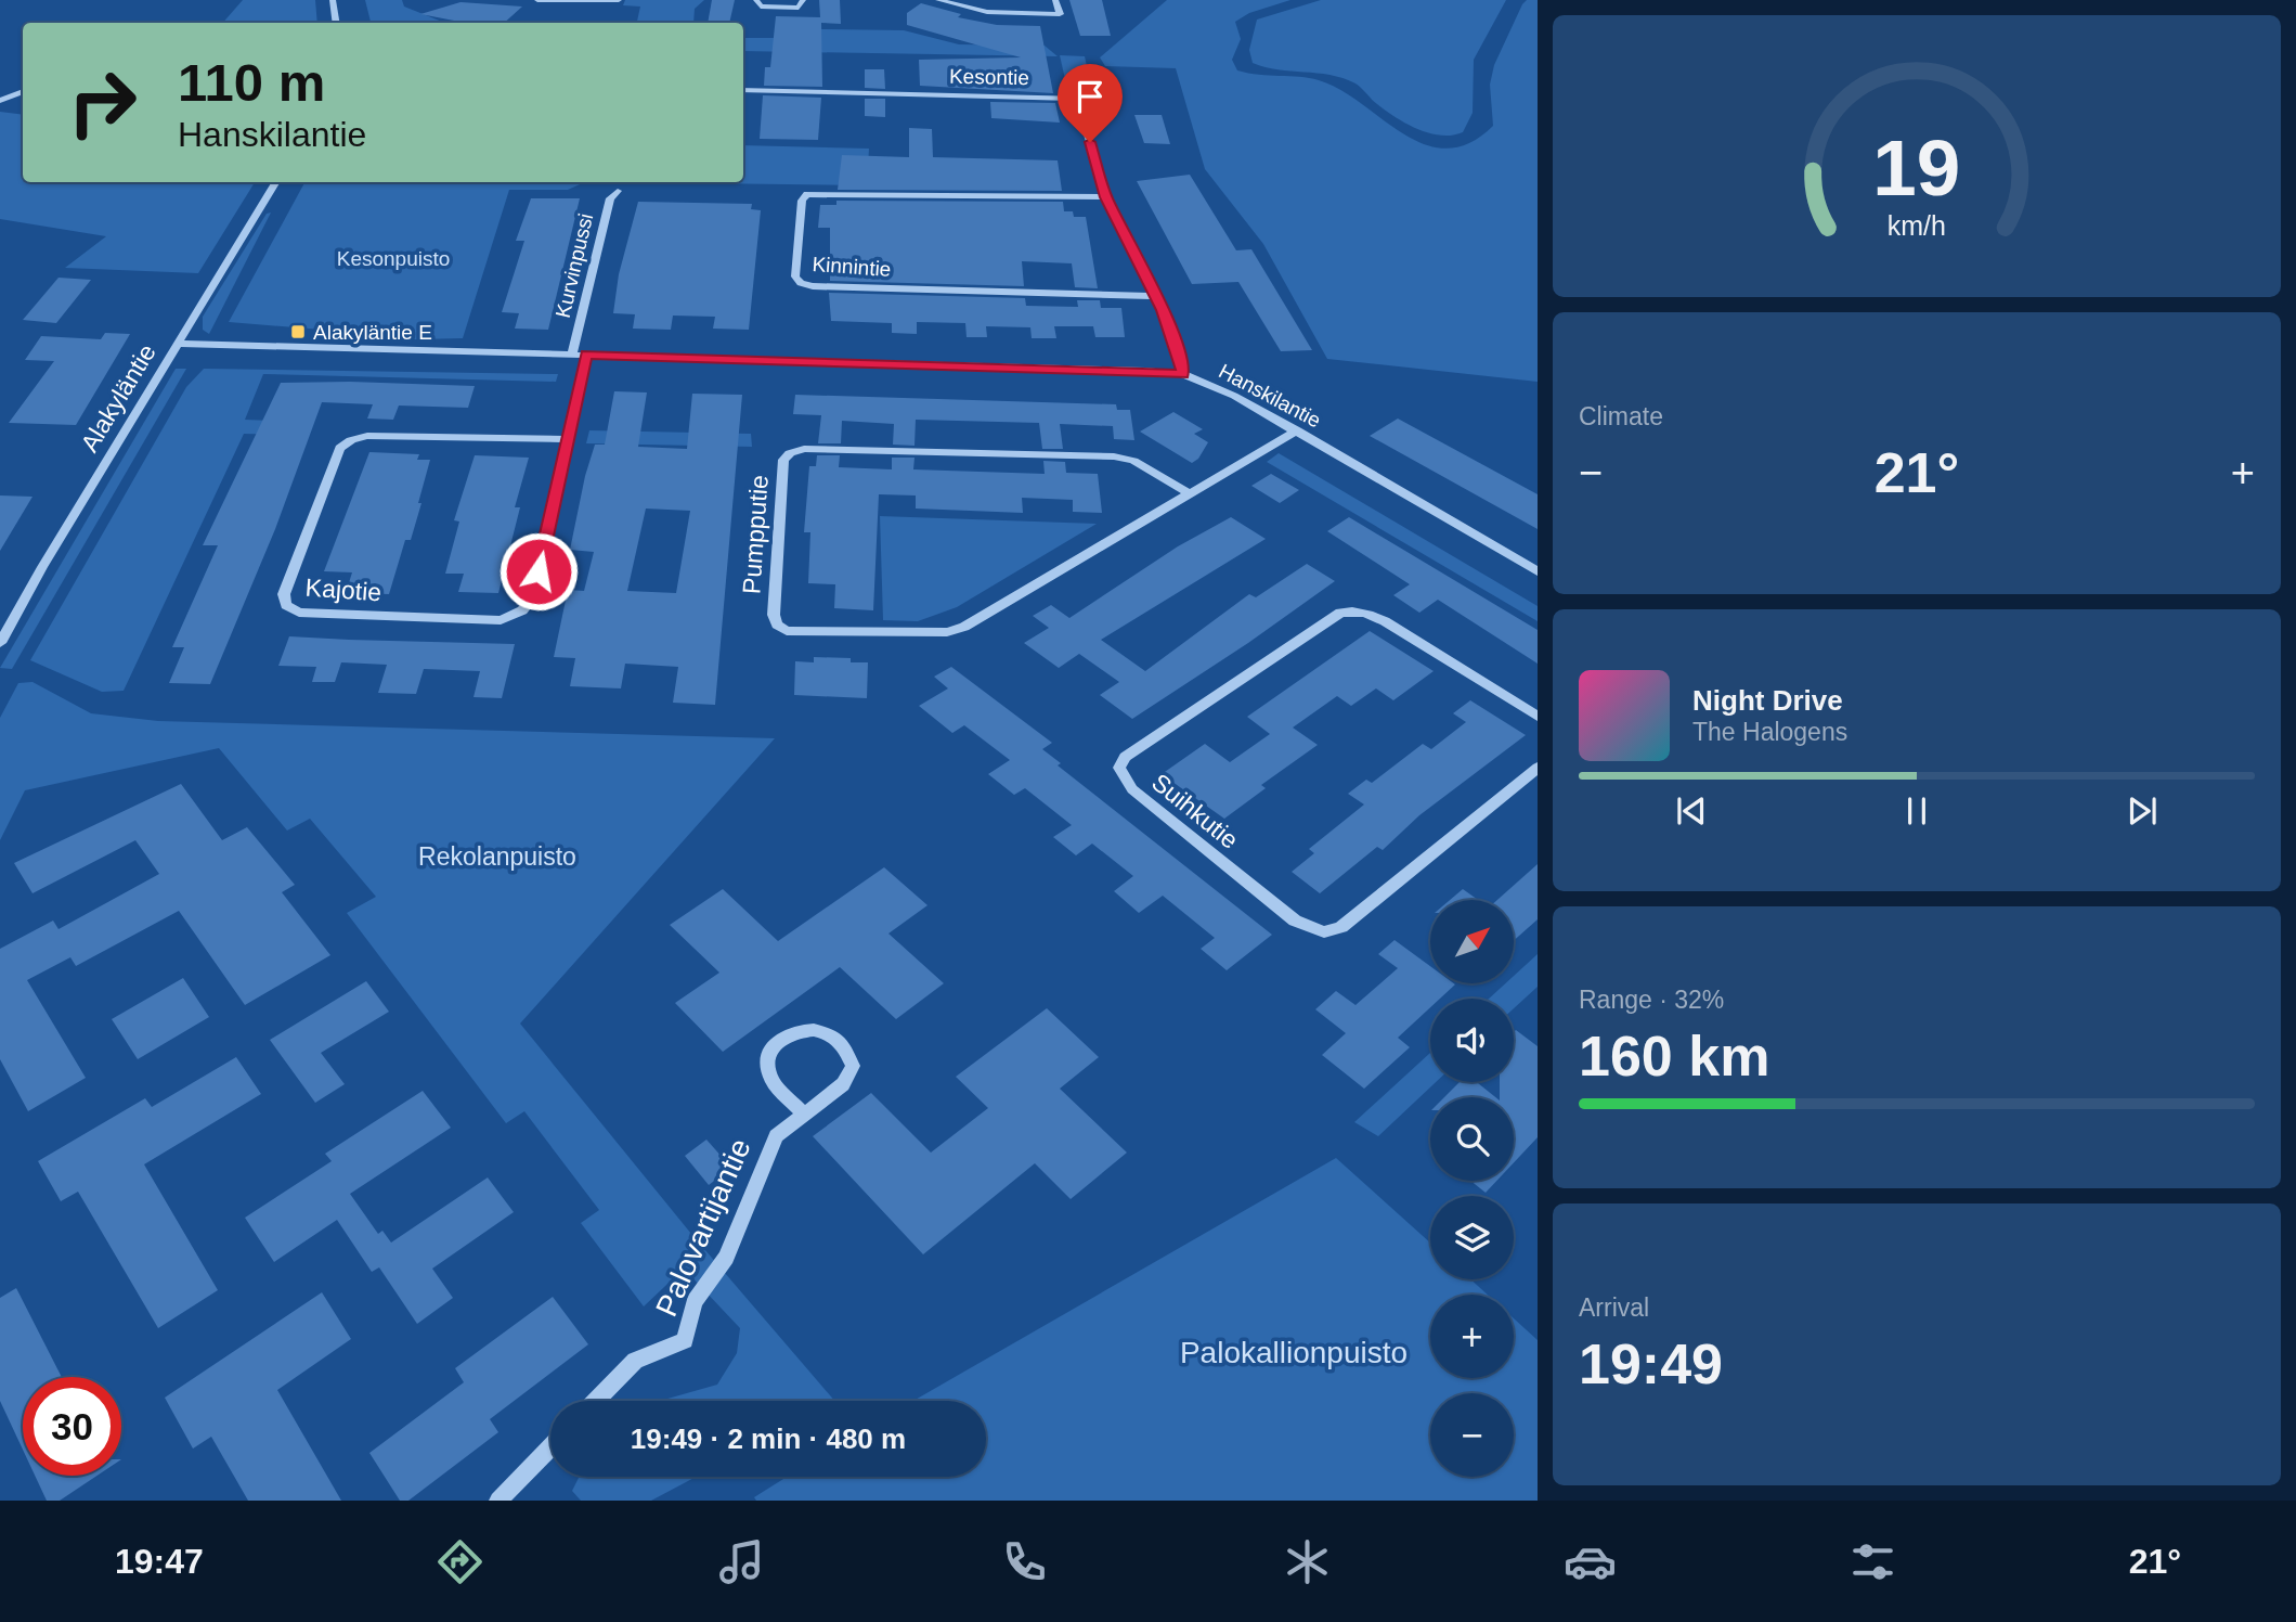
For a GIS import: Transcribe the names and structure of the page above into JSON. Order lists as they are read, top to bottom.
{
  "streets": {
    "street": [
      "Kesontie",
      "Kurvinpussi",
      "Kinnintie",
      "Hanskilantie",
      "Alakyläntie",
      "Pumpputie",
      "Kajotie",
      "Suihkutie",
      "Palovartijantie"
    ]
  },
  "crossings": [
    ["Kesontie", "Kinnintie"],
    ["Kesontie", "Hanskilantie"],
    ["Kurvinpussi", "Hanskilantie"],
    ["Hanskilantie", "Alakyläntie"],
    ["Hanskilantie", "Pumpputie"],
    ["Hanskilantie", "Kajotie"]
  ],
  "parks": ["Kesonpuisto", "Rekolanpuisto", "Palokallionpuisto"],
  "places": {
    "transit": ["Alakyläntie E"]
  },
  "north": "top right",
  "page": {
    "turn": ["110 m", "Hanskilantie"],
    "tile": [
      "Climate",
      ["Range · 32%", "160 km"],
      ["Arrival", "19:49"]
    ],
    "heat": ["−", "21°", "+"],
    "song": ["Night Drive", "The Halogens"],
    "map_buttons": ["+", "−"],
    "limit": "30",
    "trip": "19:49 · 2 min · 480 m",
    "tabs": ["19:47", "21°"],
    "gauge": ["19", "km/h"]
  }
}
